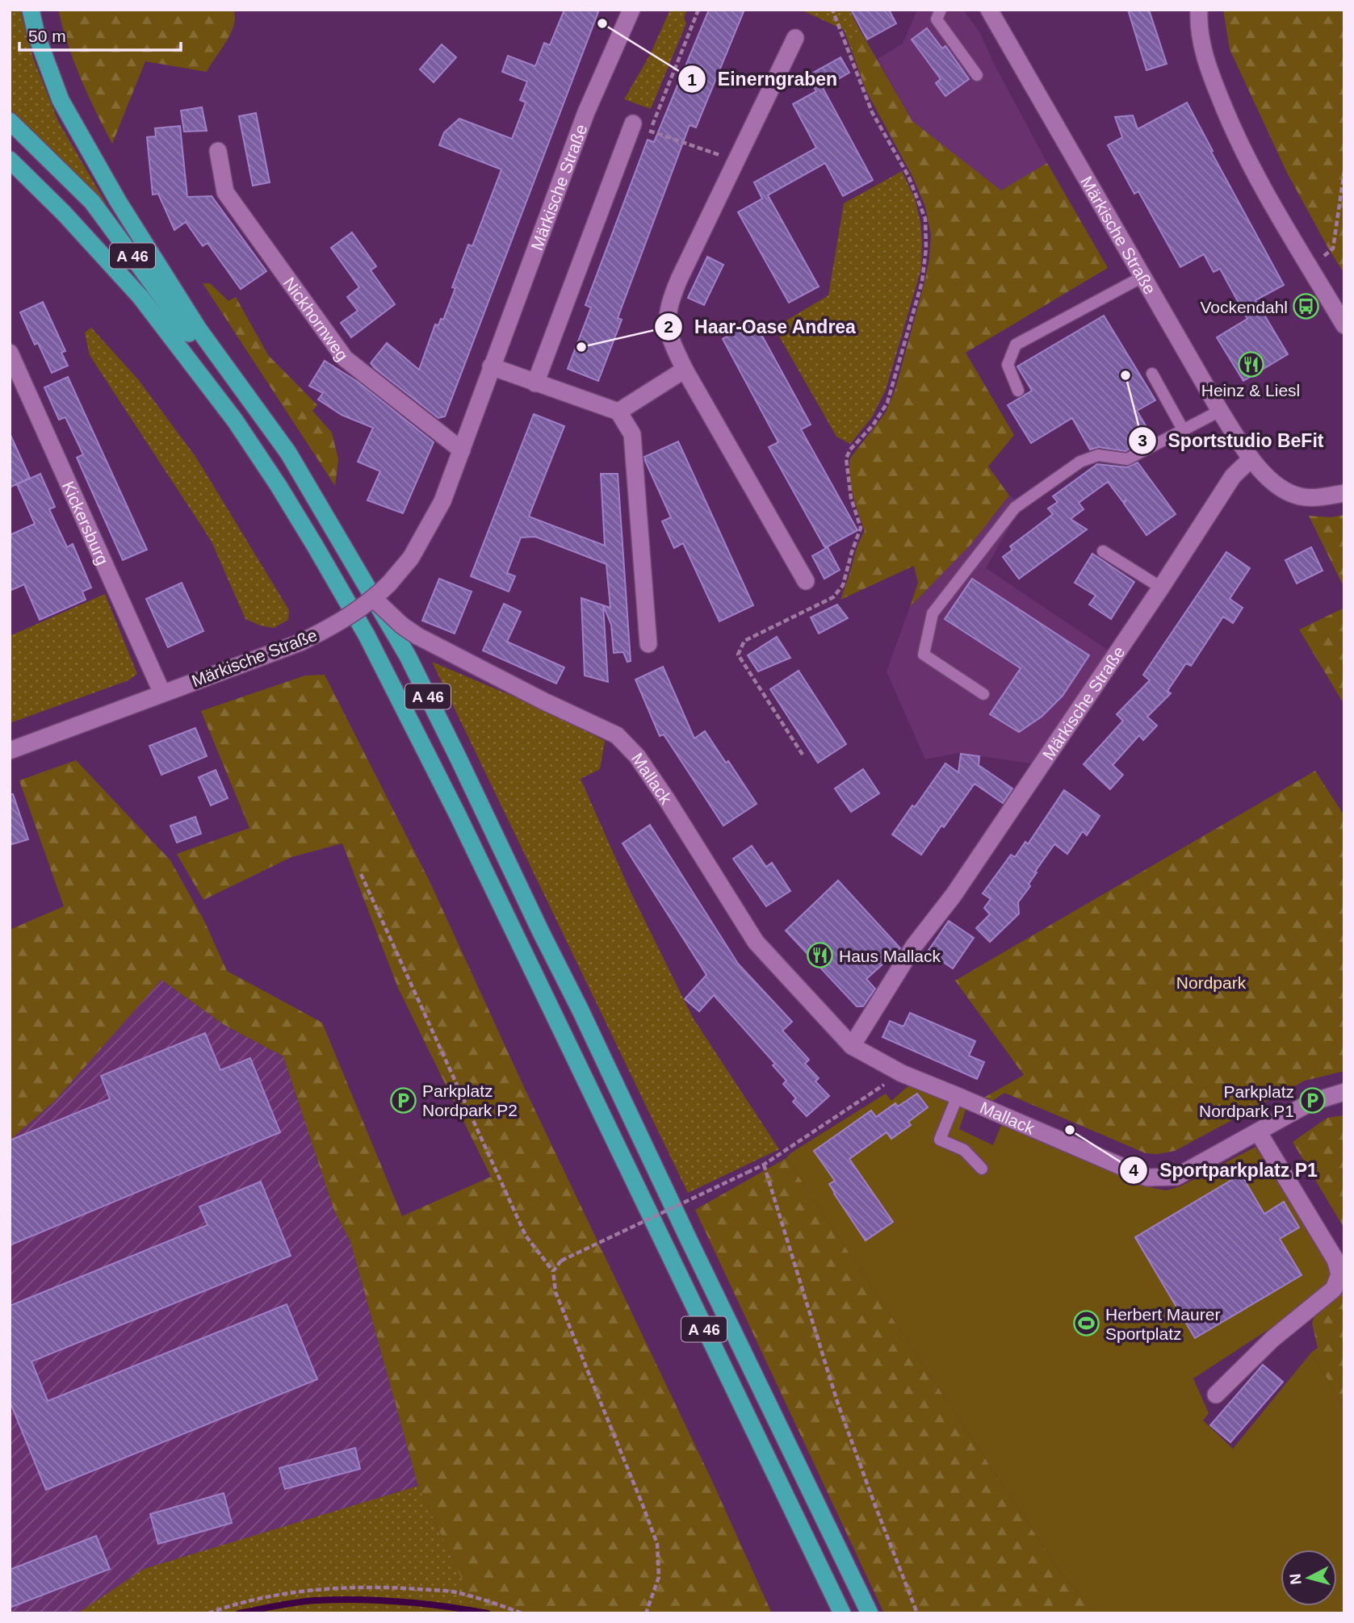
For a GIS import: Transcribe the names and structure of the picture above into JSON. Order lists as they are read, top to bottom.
{
  "streets": {
    "highway": ["A 46"],
    "street": [
      "Märkische Straße",
      "Nickhornweg",
      "Kickersburg",
      "Mallack"
    ]
  },
  "crossings": [
    ["Märkische Straße", "Nickhornweg"],
    ["Märkische Straße", "Kickersburg"],
    ["Märkische Straße", "Mallack"]
  ],
  "parks": ["Nordpark"],
  "places": {
    "other": [
      "Einerngraben",
      "Haar-Oase Andrea",
      "Sportstudio BeFit",
      "Sportparkplatz P1"
    ],
    "bus stop": ["Vockendahl"],
    "restaurant": ["Heinz & Liesl", "Haus Mallack"],
    "parking": ["Parkplatz Nordpark P2", "Parkplatz Nordpark P1"],
    "sports": ["Herbert Maurer Sportplatz"]
  },
  "scale_bar": "50 m",
  "north": "left"
}
